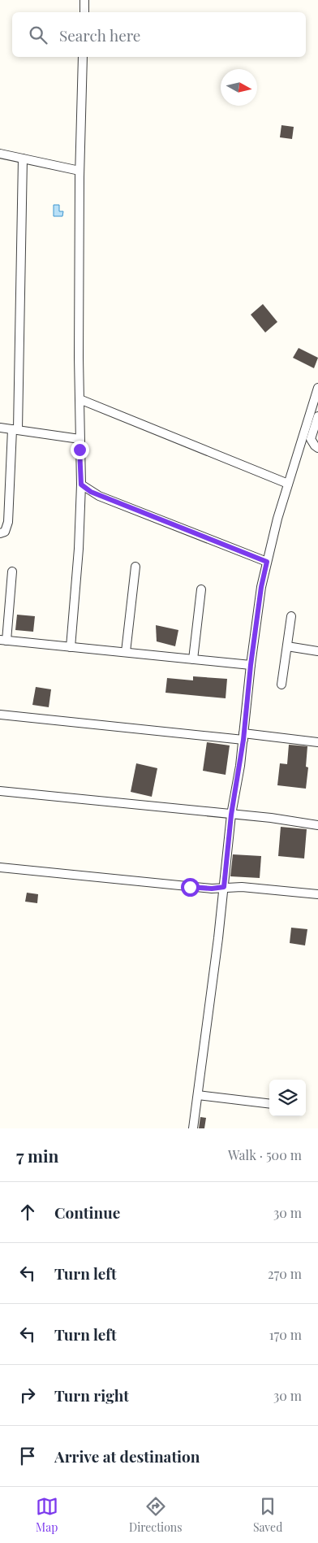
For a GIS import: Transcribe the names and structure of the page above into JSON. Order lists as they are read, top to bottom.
{
  "north": "right",
  "page": {
    "search": "Search here",
    "heading": ["7 min", "Walk · 500 m"],
    "list": [
      ["Continue", "30 m"],
      ["Turn left", "270 m"],
      ["Turn left", "170 m"],
      ["Turn right", "30 m"],
      "Arrive at destination"
    ],
    "nav": ["Map", "Directions", "Saved"]
  }
}
